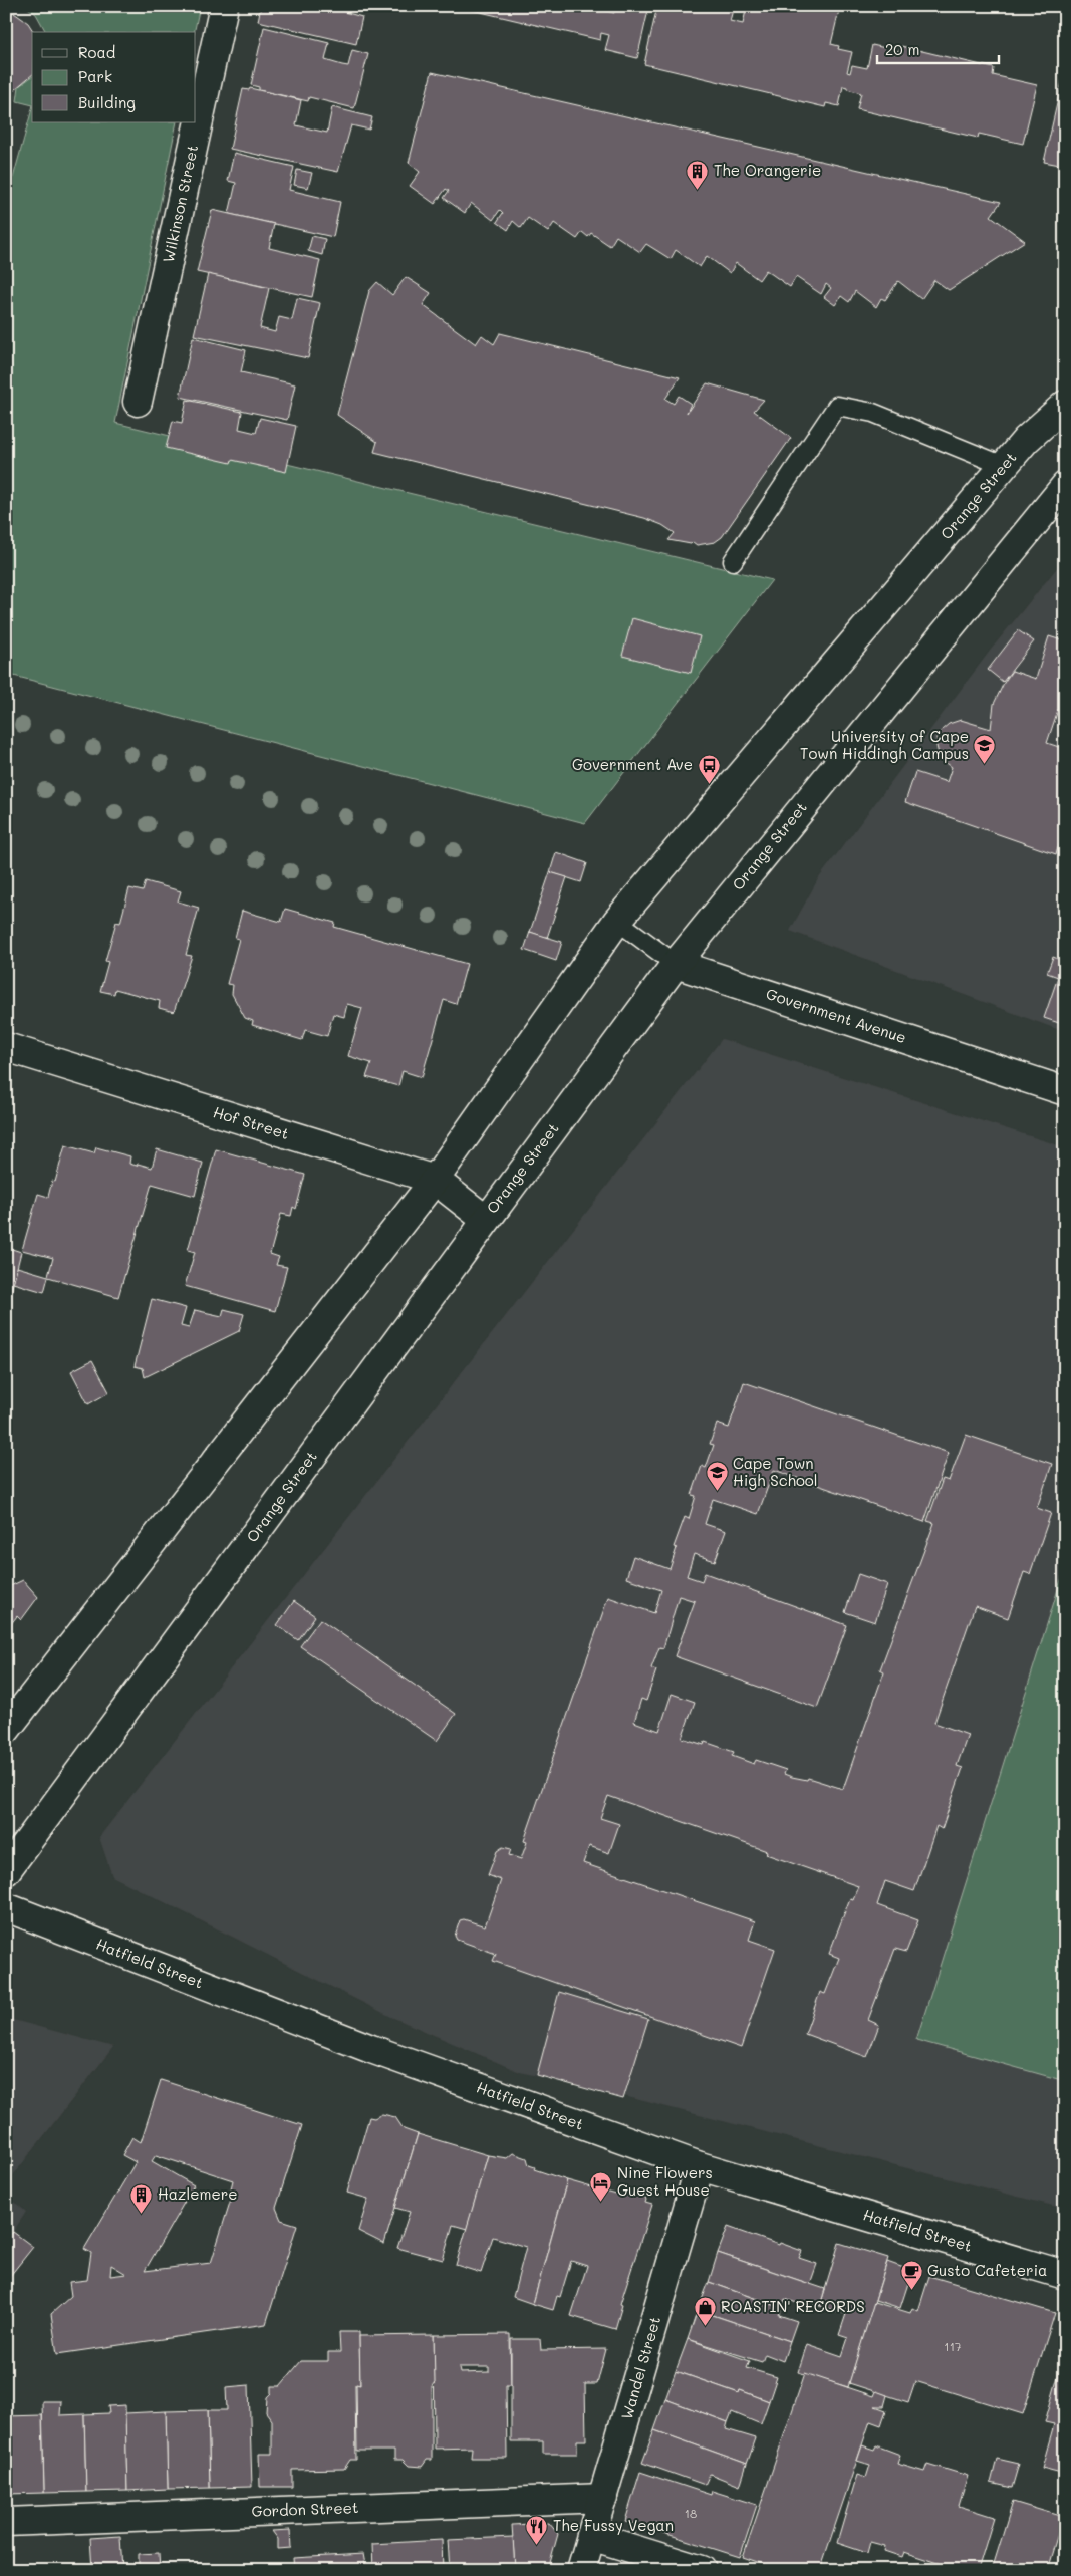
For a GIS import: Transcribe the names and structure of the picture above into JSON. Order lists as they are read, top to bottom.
{
  "streets": {
    "street": [
      "Wilkinson Street",
      "Orange Street",
      "Government Avenue",
      "Hof Street",
      "Hatfield Street",
      "Wandel Street",
      "Gordon Street"
    ]
  },
  "crossings": [
    ["Orange Street", "Government Avenue"],
    ["Orange Street", "Hof Street"],
    ["Hatfield Street", "Wandel Street"],
    ["Wandel Street", "Gordon Street"]
  ],
  "places": {
    "building": ["The Orangerie", "Hazlemere"],
    "school or university": ["University of Cape Town Hiddingh Campus", "Cape Town High School"],
    "bus stop": ["Government Ave"],
    "hotel": ["Nine Flowers Guest House"],
    "cafe": ["Gusto Cafeteria"],
    "shop": ["ROASTIN' RECORDS"],
    "restaurant": ["The Fussy Vegan"]
  },
  "house_numbers": ["117", "18"],
  "legend": ["Road", "Park", "Building"],
  "scale_bar": "20 m"
}
